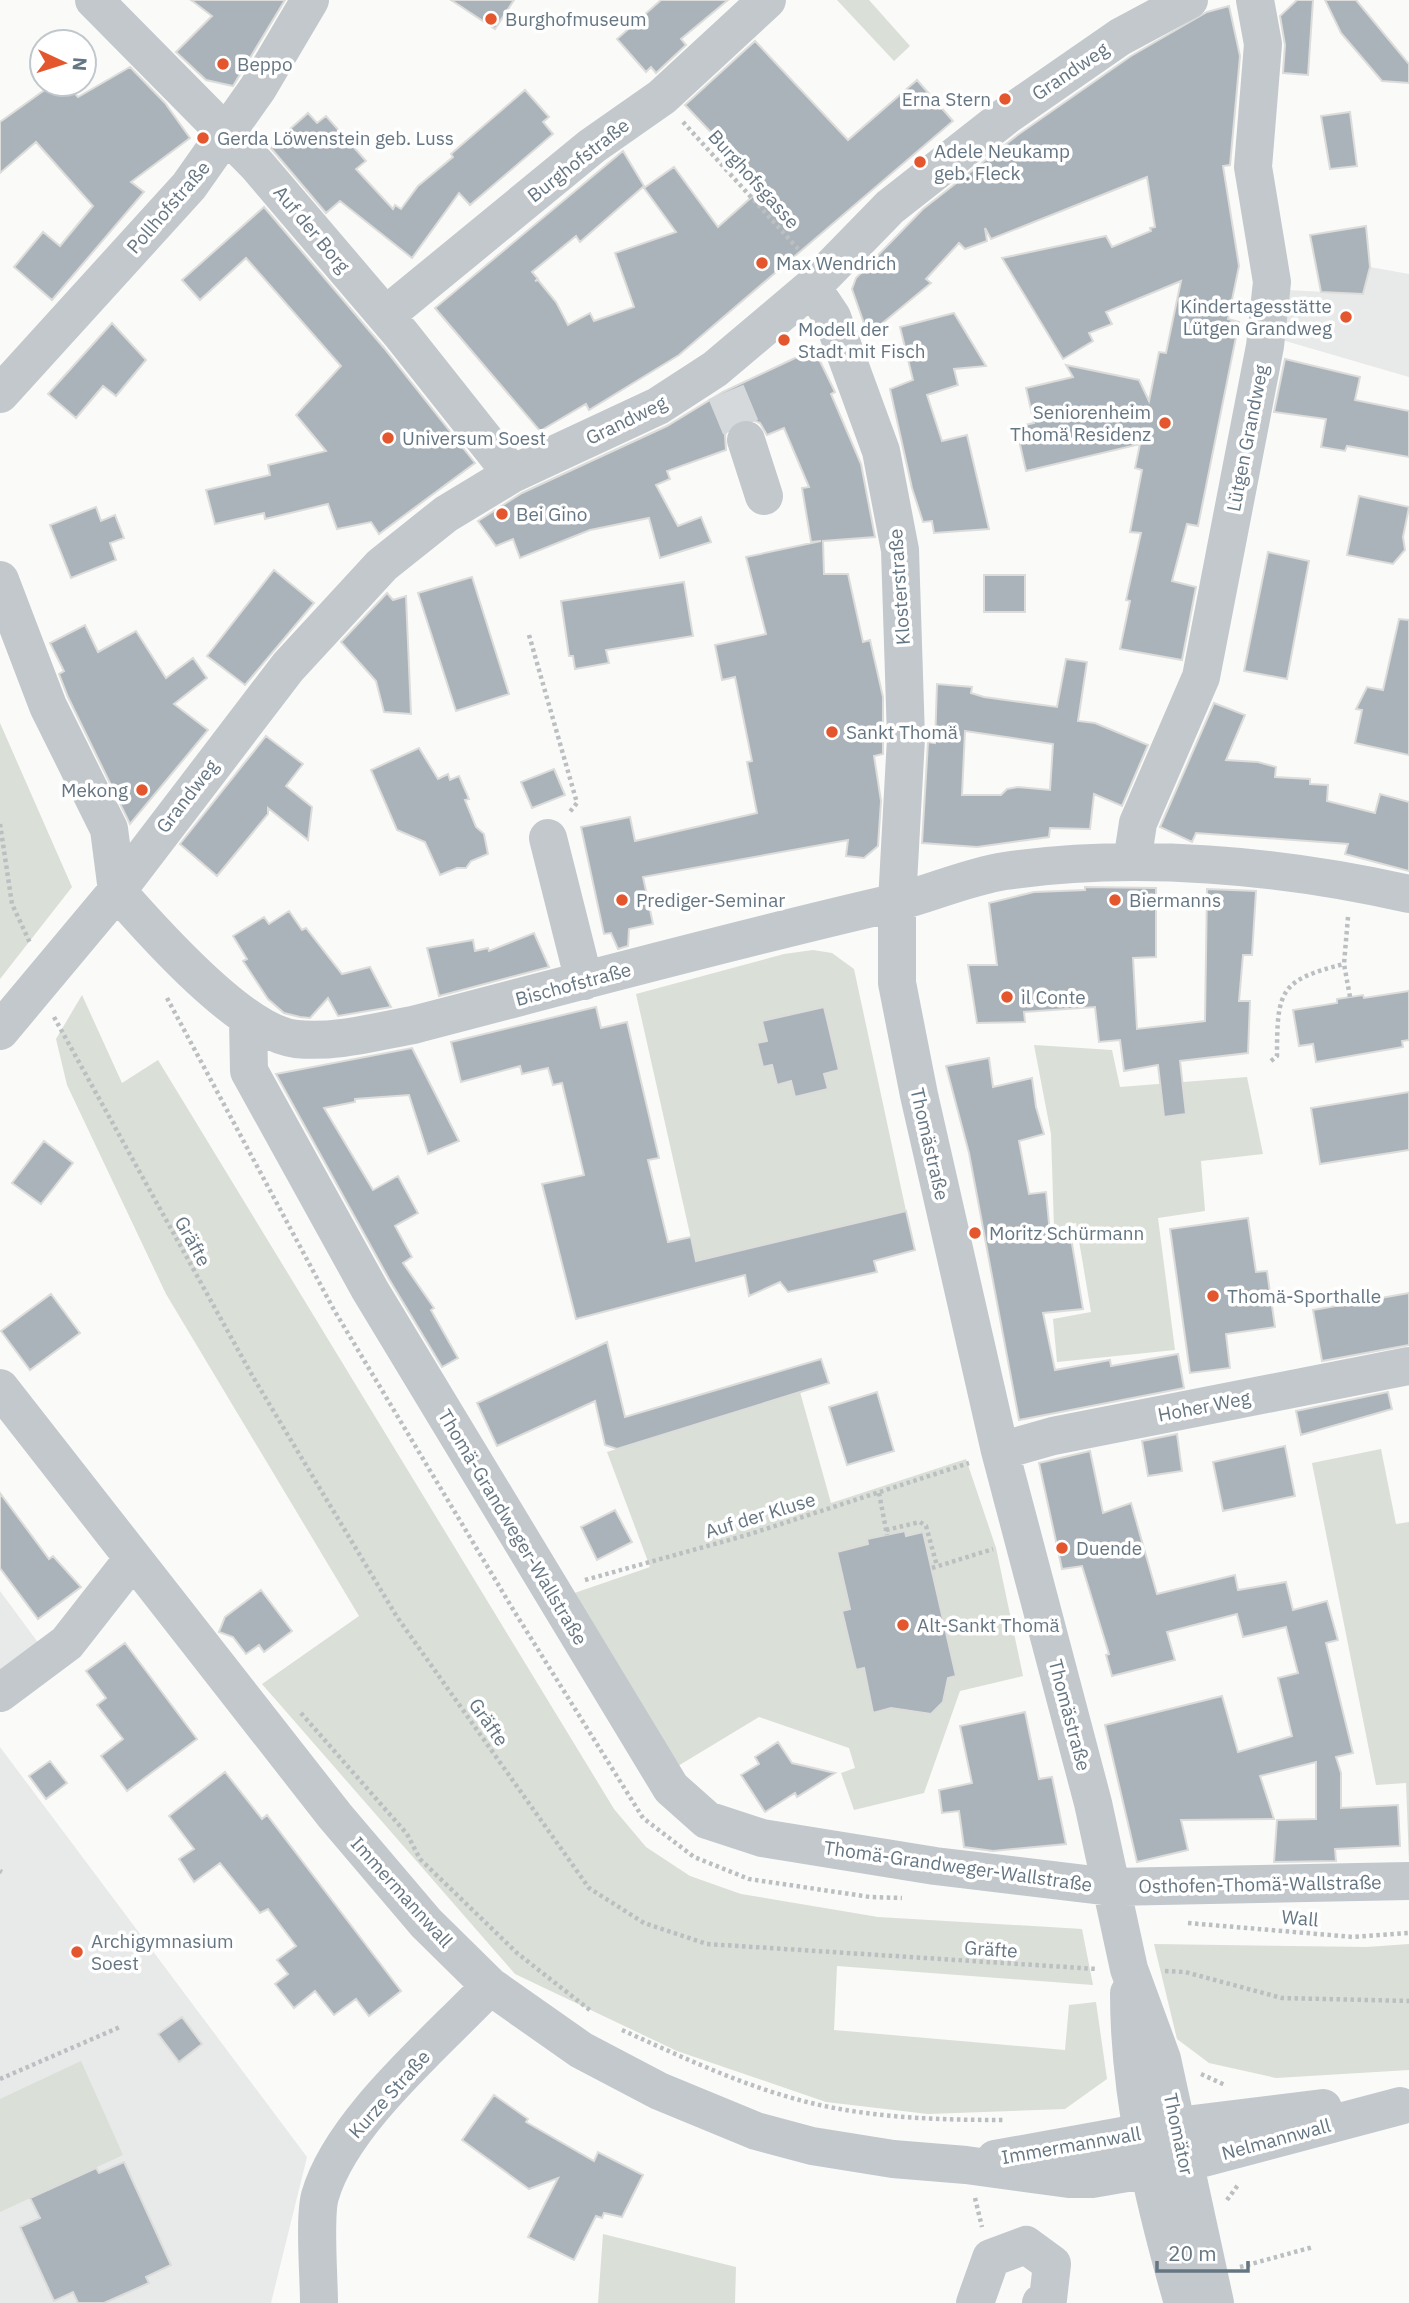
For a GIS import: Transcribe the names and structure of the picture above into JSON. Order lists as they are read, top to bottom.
{
  "streets": {
    "street": [
      "Grandweg",
      "Burghofstraße",
      "Pollhofstraße",
      "Auf der Borg",
      "Lütgen Grandweg",
      "Klosterstraße",
      "Bischofstraße",
      "Thomästraße",
      "Hoher Weg",
      "Thomä-Grandweger-Wallstraße",
      "Osthofen-Thomä-Wallstraße",
      "Immermannwall",
      "Kurze Straße",
      "Thomätor",
      "Nelmannwall"
    ],
    "path": [
      "Burghofsgasse",
      "Gräfte",
      "Auf der Kluse",
      "Wall"
    ]
  },
  "crossings": [
    ["Grandweg", "Burghofsgasse"],
    ["Grandweg", "Auf der Borg"],
    ["Grandweg", "Klosterstraße"],
    ["Grandweg", "Gräfte"],
    ["Burghofstraße", "Burghofsgasse"],
    ["Burghofstraße", "Auf der Borg"],
    ["Burghofsgasse", "Klosterstraße"],
    ["Pollhofstraße", "Auf der Borg"],
    ["Klosterstraße", "Bischofstraße"],
    ["Klosterstraße", "Thomästraße"],
    ["Bischofstraße", "Thomästraße"],
    ["Bischofstraße", "Thomä-Grandweger-Wallstraße"],
    ["Thomästraße", "Hoher Weg"],
    ["Thomästraße", "Auf der Kluse"],
    ["Thomästraße", "Thomä-Grandweger-Wallstraße"],
    ["Thomästraße", "Osthofen-Thomä-Wallstraße"],
    ["Thomästraße", "Thomätor"],
    ["Gräfte", "Thomätor"],
    ["Hoher Weg", "Auf der Kluse"],
    ["Auf der Kluse", "Thomä-Grandweger-Wallstraße"],
    ["Thomä-Grandweger-Wallstraße", "Osthofen-Thomä-Wallstraße"],
    ["Thomä-Grandweger-Wallstraße", "Thomätor"],
    ["Osthofen-Thomä-Wallstraße", "Thomätor"],
    ["Immermannwall", "Kurze Straße"],
    ["Immermannwall", "Thomätor"],
    ["Immermannwall", "Nelmannwall"],
    ["Thomätor", "Nelmannwall"]
  ],
  "places": [
    "Burghofmuseum",
    "Beppo",
    "Erna Stern",
    "Gerda Löwenstein geb. Luss",
    "Adele Neukamp geb. Fleck",
    "Max Wendrich",
    "Kindertagesstätte Lütgen Grandweg",
    "Modell der Stadt mit Fisch",
    "Seniorenheim Thomä Residenz",
    "Universum Soest",
    "Bei Gino",
    "Sankt Thomä",
    "Mekong",
    "Prediger-Seminar",
    "Biermanns",
    "il Conte",
    "Moritz Schürmann",
    "Thomä-Sporthalle",
    "Duende",
    "Alt-Sankt Thomä",
    "Archigymnasium Soest"
  ],
  "scale_bar": "20 m",
  "north": "right"
}
